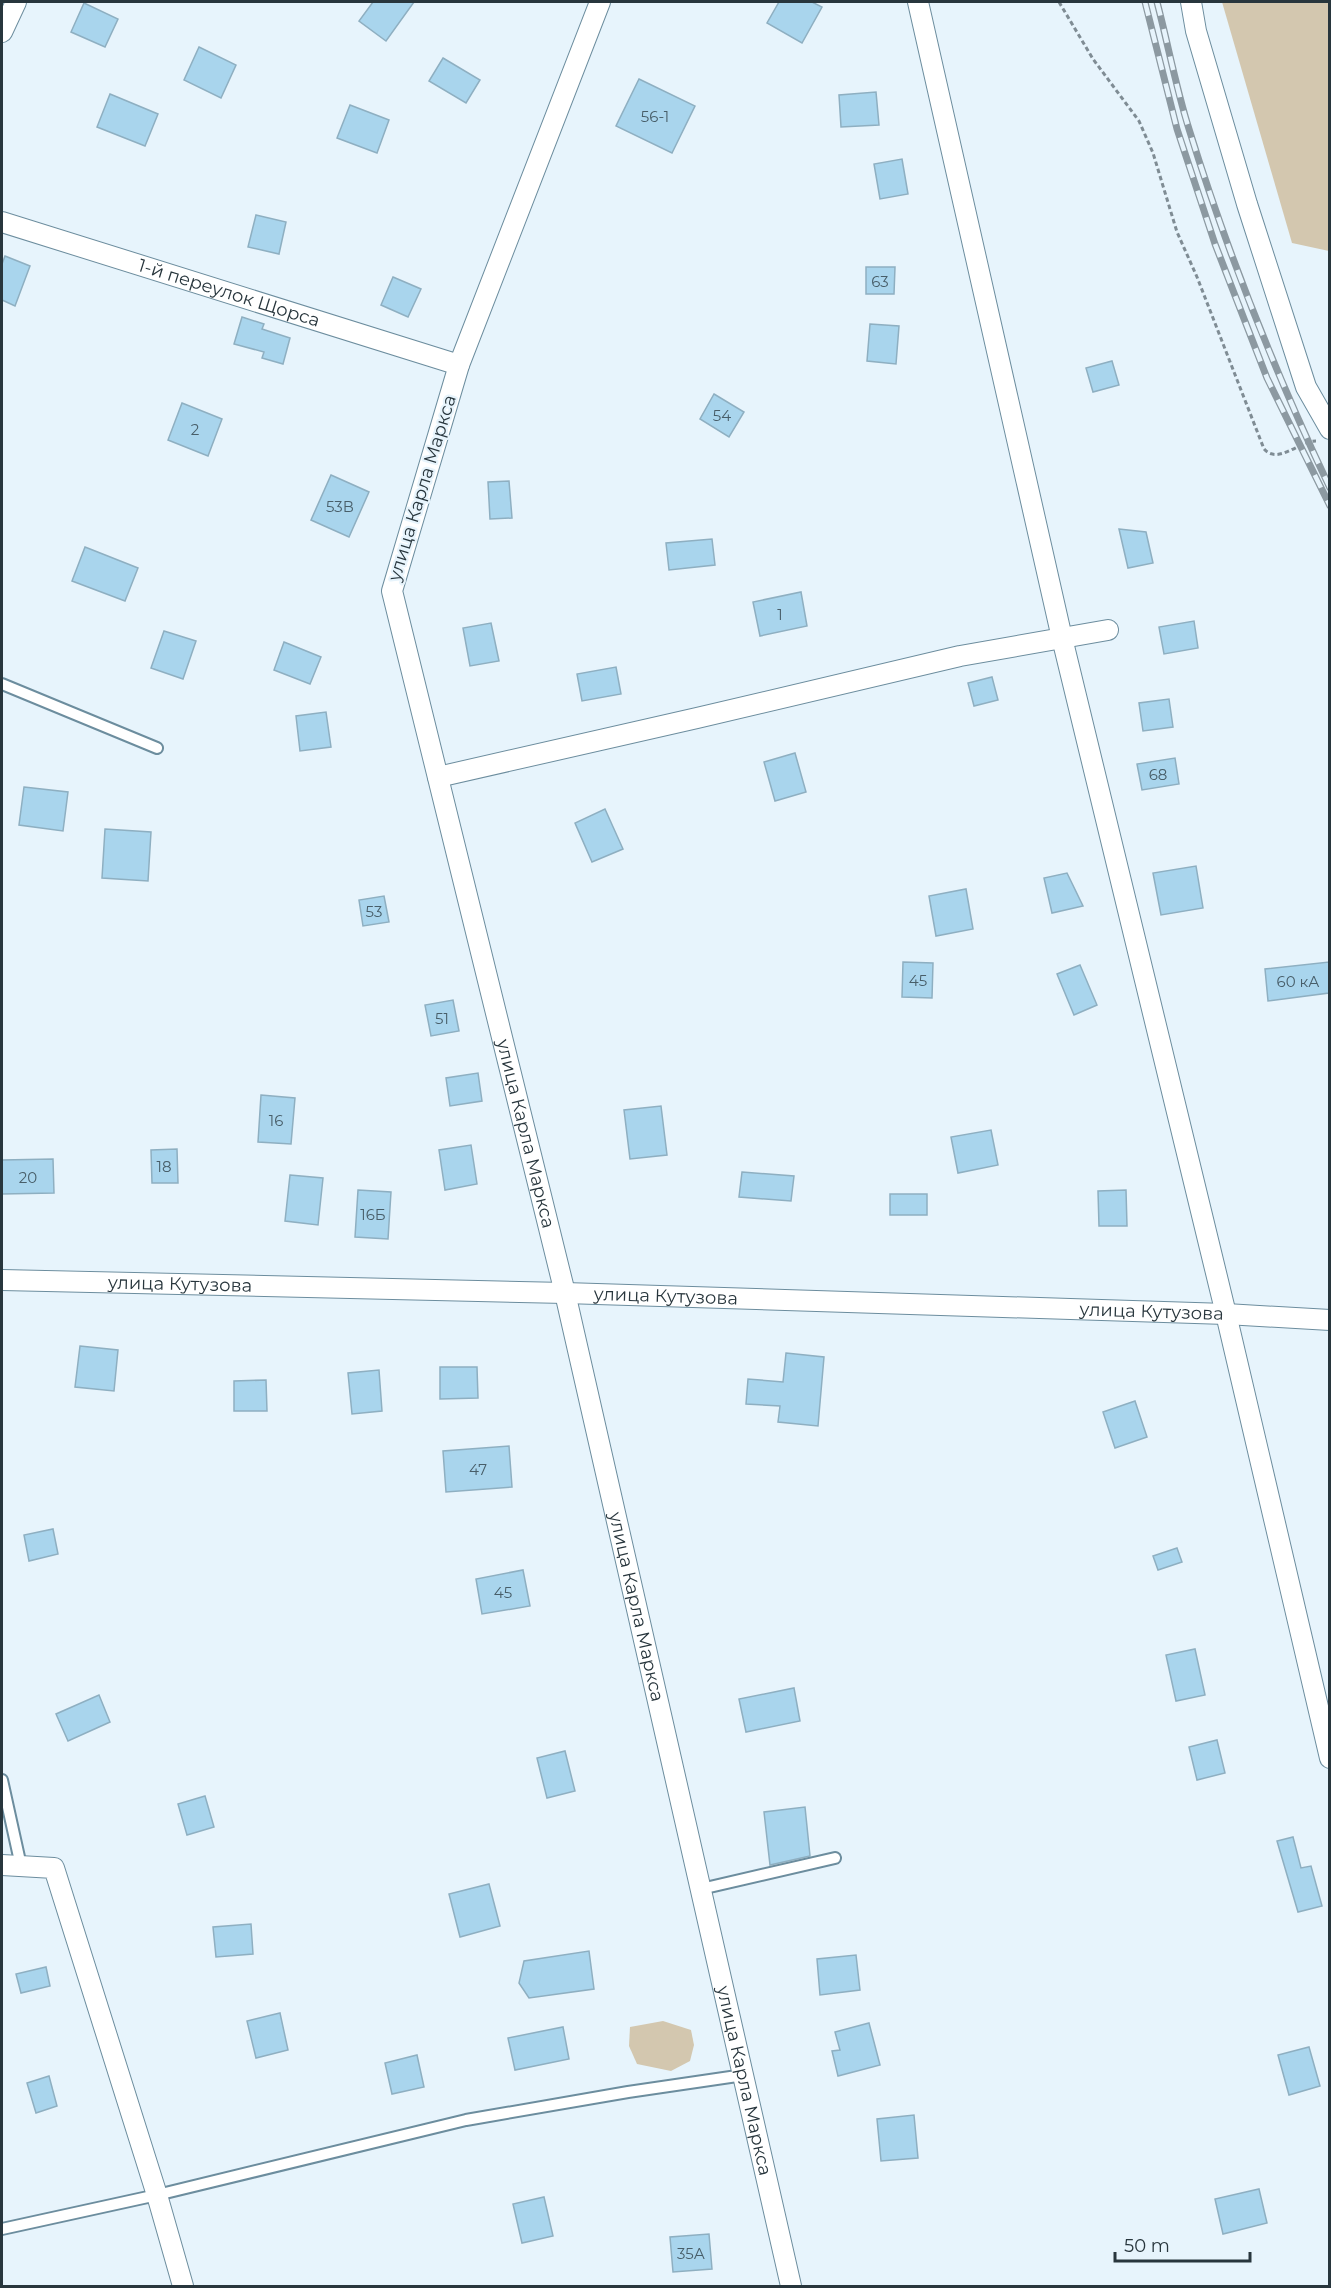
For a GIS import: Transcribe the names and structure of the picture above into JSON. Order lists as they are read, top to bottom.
{
  "streets": {
    "street": ["1-й переулок Щорса", "улица Карла Маркса", "улица Кутузова"]
  },
  "crossings": [
    ["1-й переулок Щорса", "улица Карла Маркса"],
    ["улица Карла Маркса", "улица Кутузова"]
  ],
  "house_numbers": [
    "56-1",
    "63",
    "54",
    "2",
    "53В",
    "1",
    "68",
    "53",
    "45",
    "60 кА",
    "51",
    "16",
    "18",
    "20",
    "16Б",
    "47",
    "45",
    "35А"
  ],
  "scale_bar": "50 m"
}
